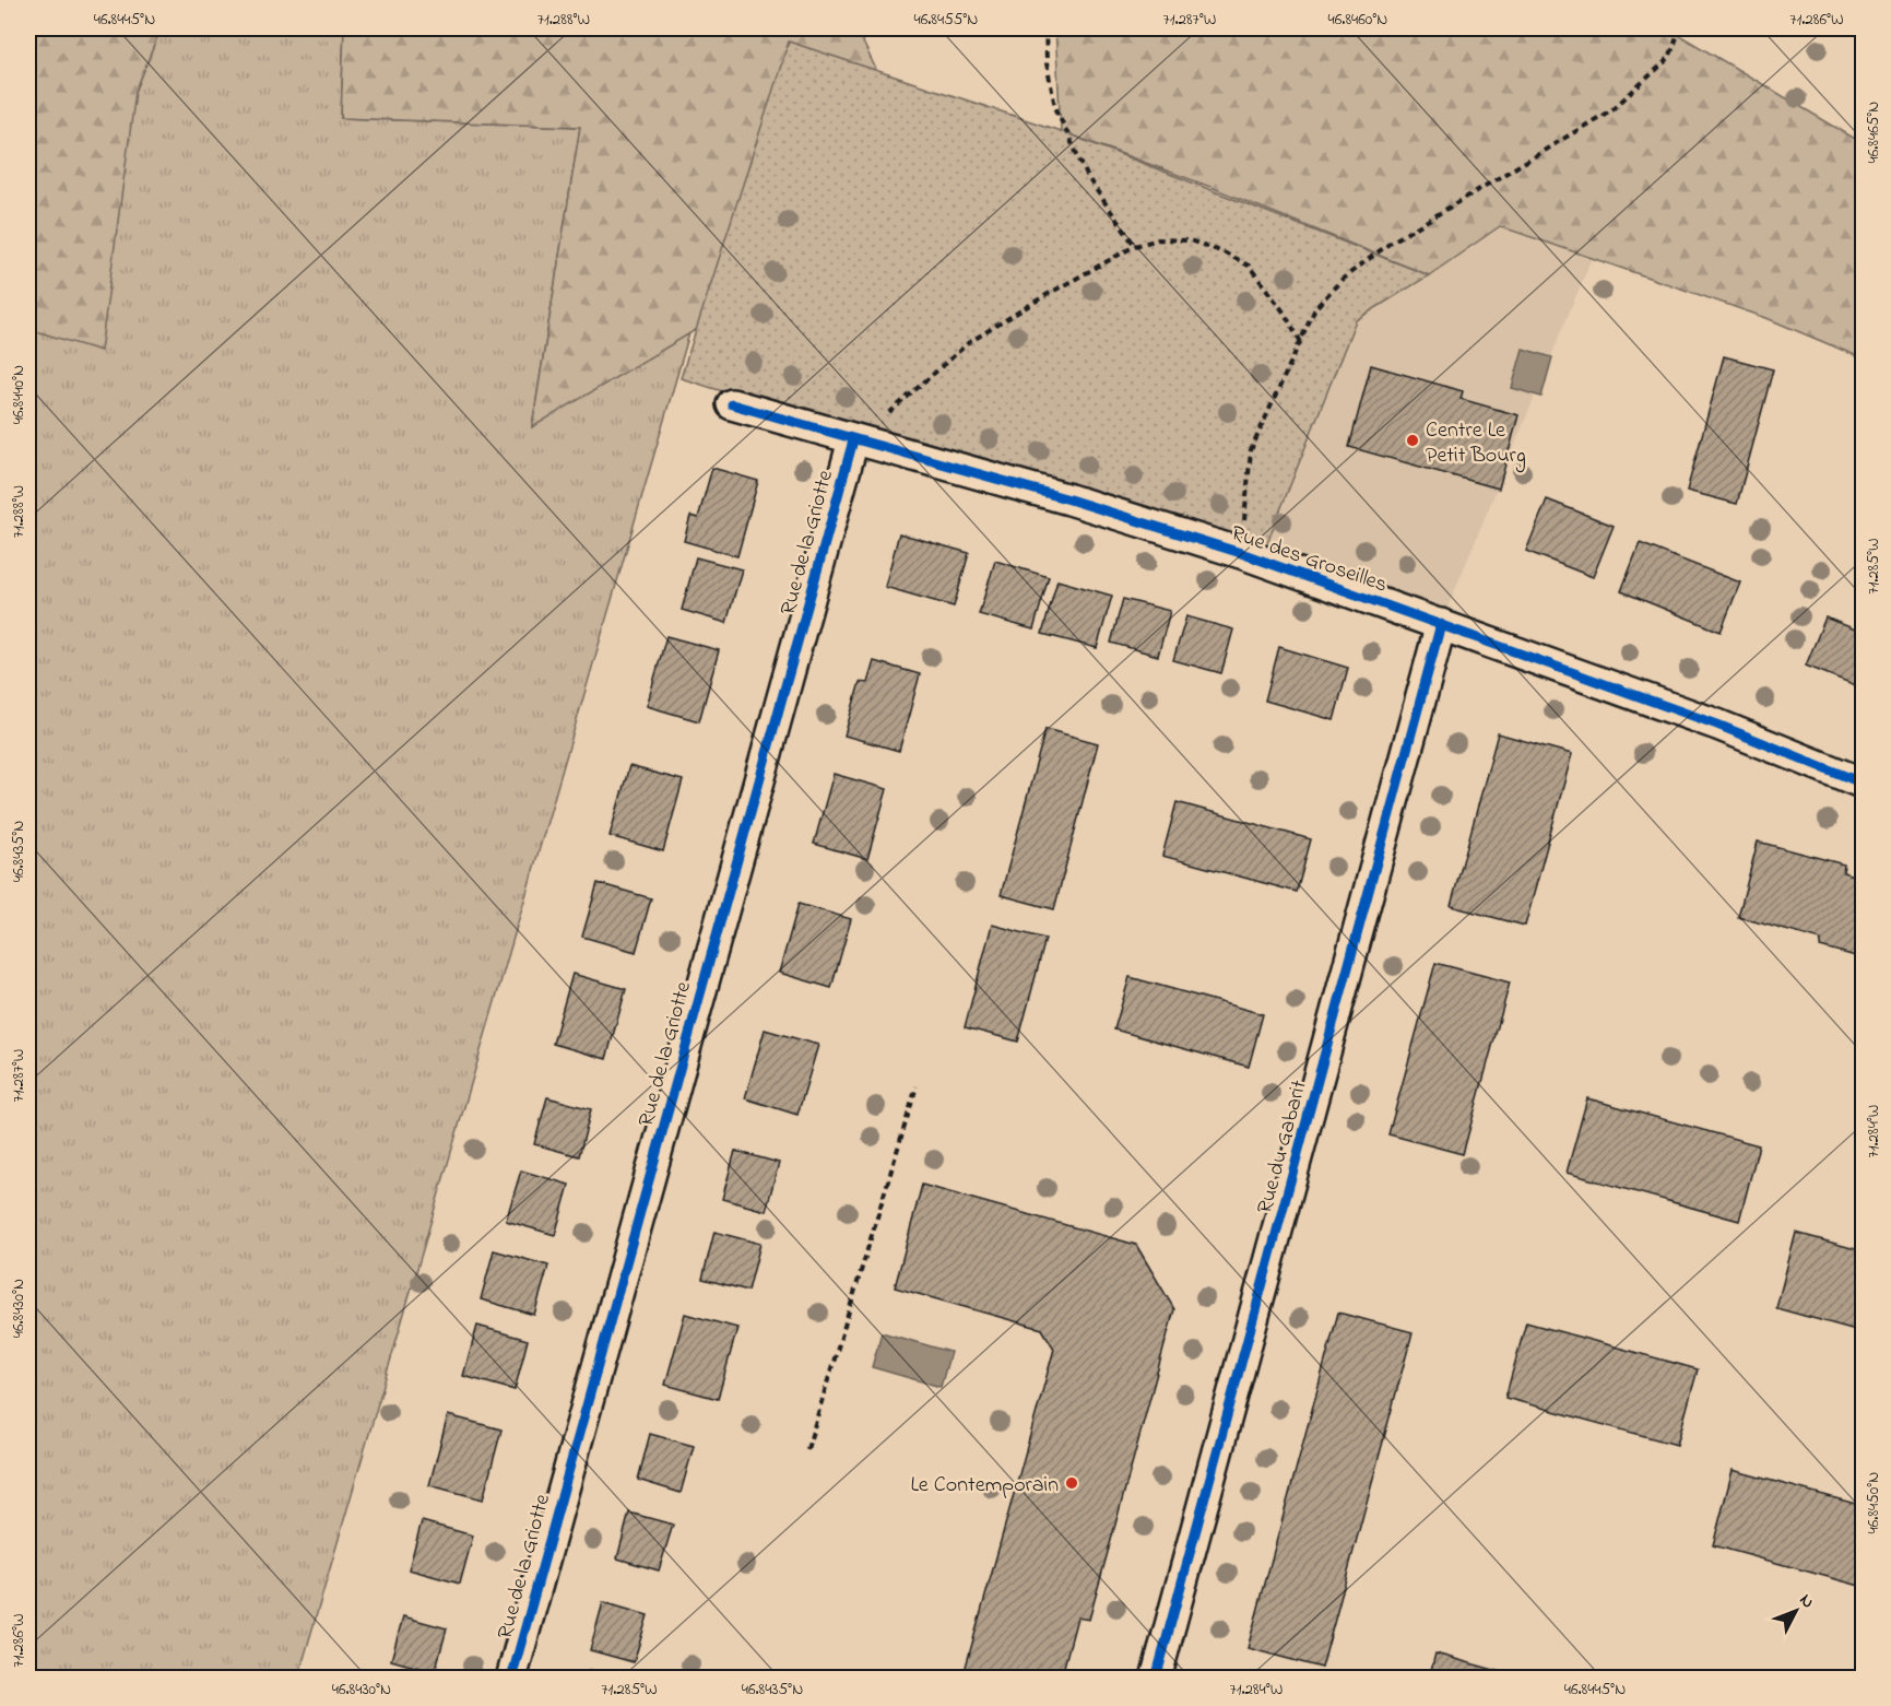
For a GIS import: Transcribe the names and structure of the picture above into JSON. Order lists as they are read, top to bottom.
{
  "streets": {
    "street": ["Rue de la Griotte", "Rue des Groseilles", "Rue du Gabarit"]
  },
  "crossings": [
    ["Rue de la Griotte", "Rue des Groseilles"],
    ["Rue des Groseilles", "Rue du Gabarit"]
  ],
  "places": ["Centre Le Petit Bourg", "Le Contemporain"],
  "north": "top right",
  "coordinates": [
    "46.8445°N",
    "71.288°W",
    "46.8455°N",
    "71.287°W",
    "46.8460°N",
    "71.286°W",
    "46.8465°N",
    "46.8440°N",
    "71.285°W",
    "46.8435°N",
    "71.284°W",
    "46.8430°N",
    "46.8450°N"
  ]
}
